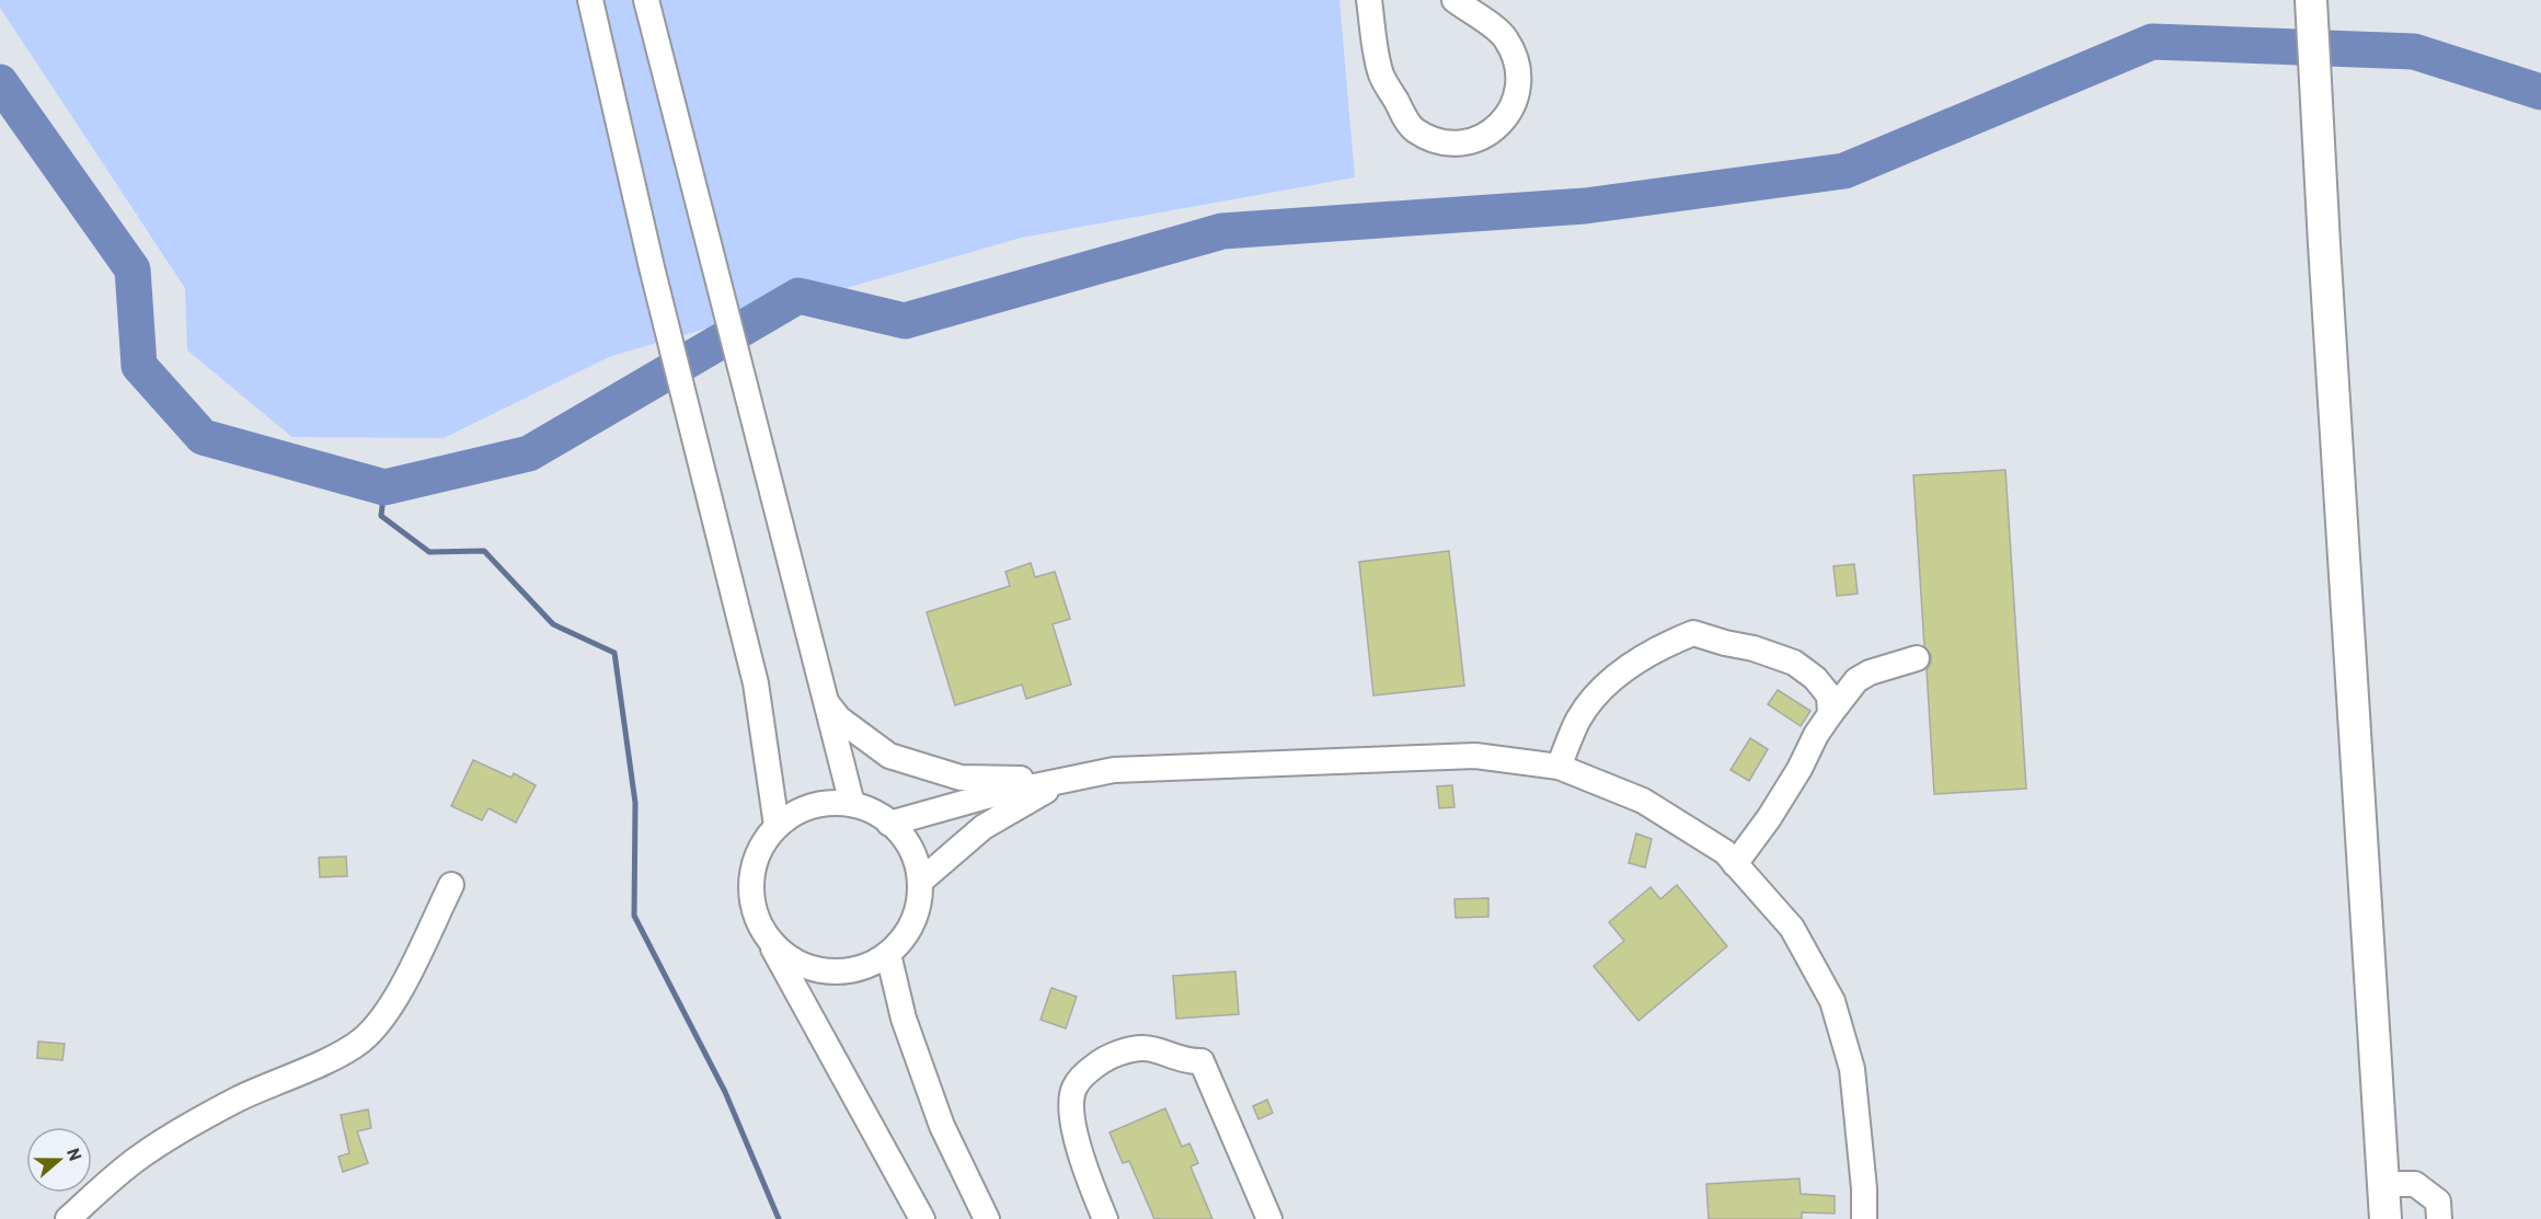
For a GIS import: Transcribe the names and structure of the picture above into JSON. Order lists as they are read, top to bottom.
{
  "north": "right"
}
